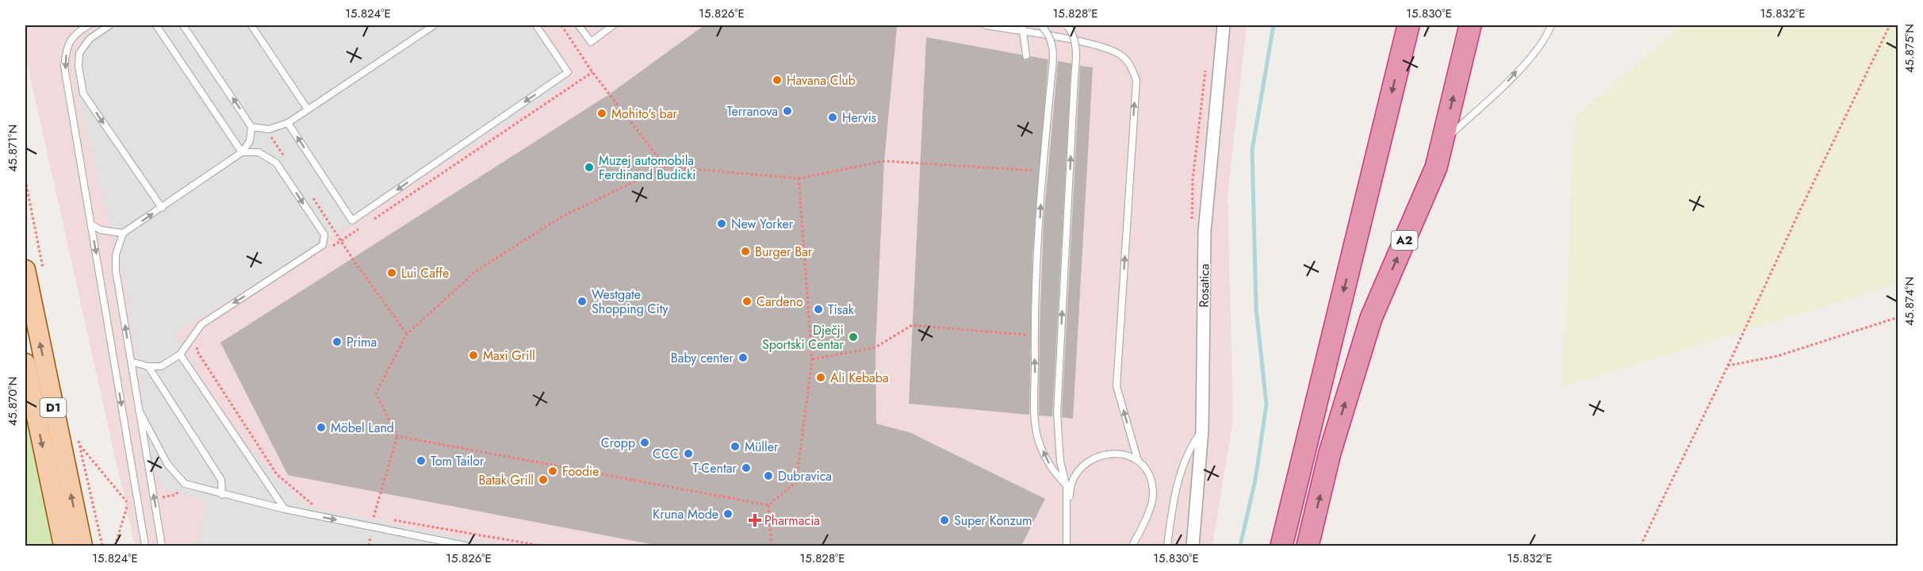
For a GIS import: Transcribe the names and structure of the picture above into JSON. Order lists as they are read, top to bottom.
{
  "streets": {
    "highway": ["A2"],
    "main road": ["D1"],
    "street": ["Rosatica"]
  },
  "places": {
    "other": [
      "Havana Club",
      "Terranova",
      "Mohito's bar",
      "Hervis",
      "Muzej automobila Ferdinand Budicki",
      "New Yorker",
      "Burger Bar",
      "Lui Caffe",
      "Westgate Shopping City",
      "Cardeno",
      "Tisak",
      "Dječji Sportski Centar",
      "Prima",
      "Maxi Grill",
      "Baby center",
      "Ali Kebaba",
      "Möbel Land",
      "Cropp",
      "Müller",
      "CCC",
      "Tom Tailor",
      "T-Centar",
      "Foodie",
      "Dubravica",
      "Batak Grill",
      "Kruna Mode",
      "Super Konzum"
    ],
    "health": ["Pharmacia"]
  },
  "coordinates": [
    "15.824°E",
    "15.826°E",
    "15.828°E",
    "15.830°E",
    "15.832°E",
    "45.875°N",
    "45.871°N",
    "45.874°N",
    "45.870°N"
  ]
}
